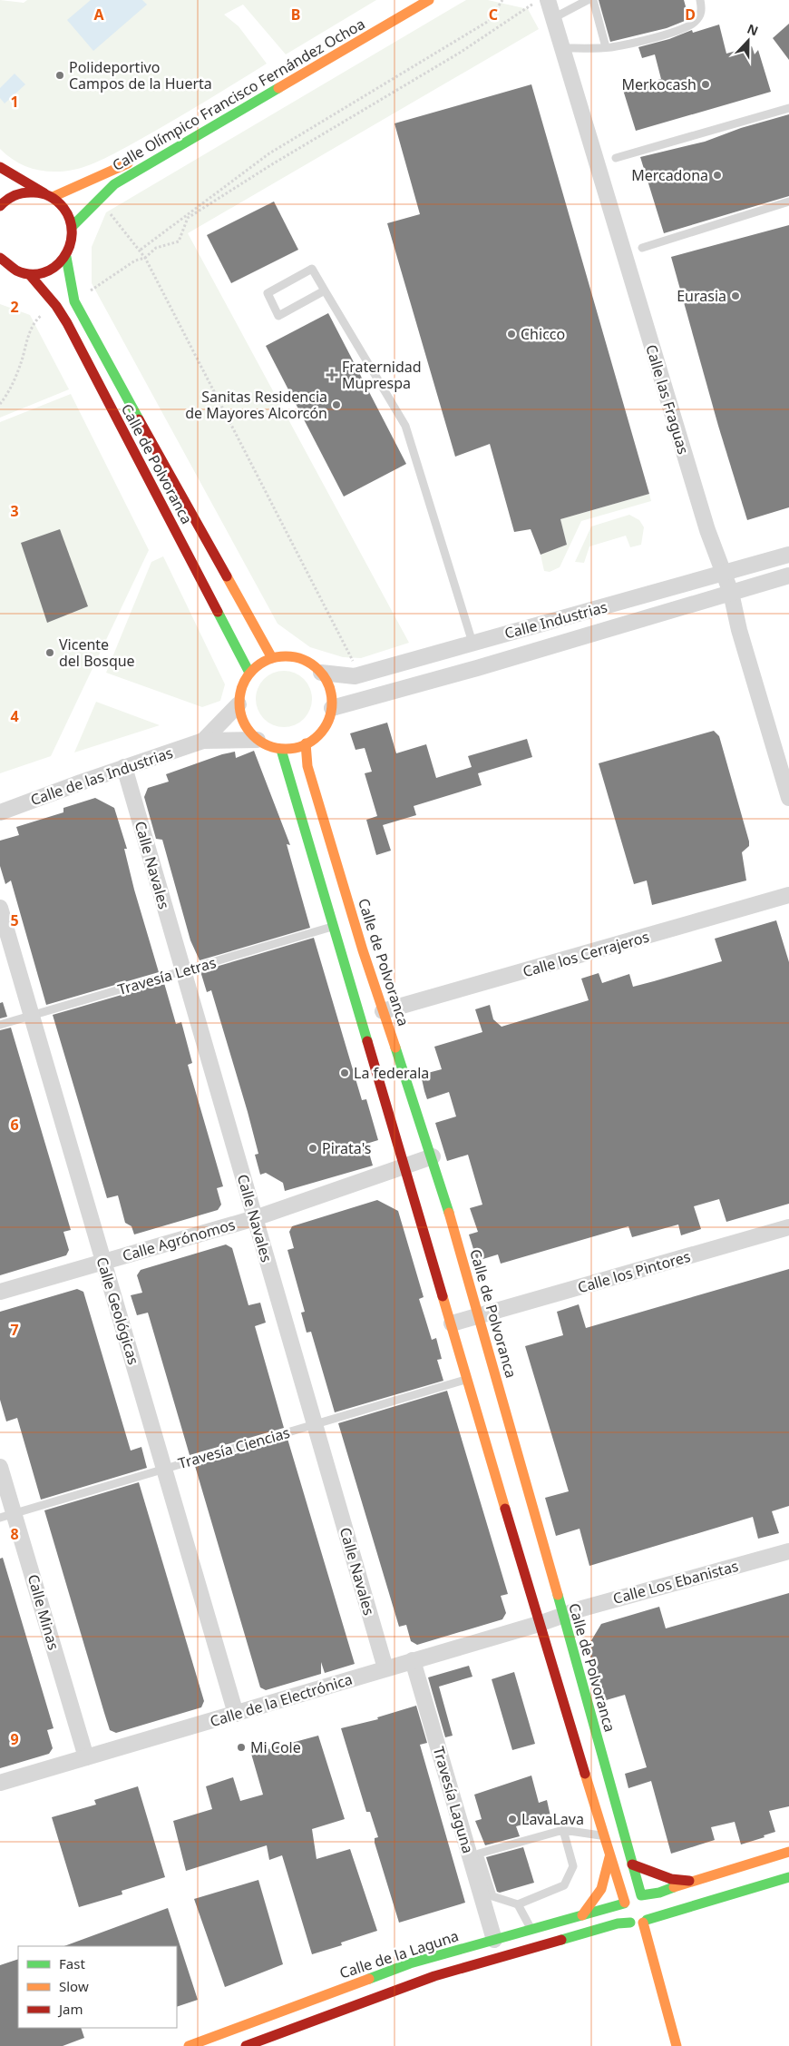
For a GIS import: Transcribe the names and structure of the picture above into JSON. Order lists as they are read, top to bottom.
{
  "streets": {
    "street": [
      "Calle Olímpico Francisco Fernández Ochoa",
      "Calle las Fraguas",
      "Calle de Polvoranca",
      "Calle Industrias",
      "Calle de las Industrias",
      "Calle Navales",
      "Calle los Cerrajeros",
      "Calle Agrónomos",
      "Calle los Pintores",
      "Calle Geológicas",
      "Calle Los Ebanistas",
      "Calle Minas",
      "Calle de la Electrónica",
      "Travesía Laguna",
      "Calle de la Laguna"
    ],
    "lane": ["Travesía Letras", "Travesía Ciencias"]
  },
  "crossings": [
    ["Calle las Fraguas", "Calle Industrias"],
    ["Calle de Polvoranca", "Calle Industrias"],
    ["Calle de Polvoranca", "Calle de las Industrias"],
    ["Calle de Polvoranca", "Calle los Cerrajeros"],
    ["Calle de Polvoranca", "Calle Agrónomos"],
    ["Calle de Polvoranca", "Calle los Pintores"],
    ["Calle de Polvoranca", "Calle Los Ebanistas"],
    ["Calle de Polvoranca", "Calle de la Electrónica"],
    ["Calle de Polvoranca", "Calle de la Laguna"],
    ["Calle Industrias", "Calle de las Industrias"],
    ["Calle de las Industrias", "Calle Navales"],
    ["Calle Navales", "Travesía Letras"],
    ["Calle Navales", "Calle Agrónomos"],
    ["Calle Navales", "Travesía Ciencias"],
    ["Calle Navales", "Calle de la Electrónica"],
    ["Travesía Letras", "Calle Geológicas"],
    ["Calle Agrónomos", "Calle Geológicas"],
    ["Calle Geológicas", "Travesía Ciencias"],
    ["Calle Geológicas", "Calle de la Electrónica"],
    ["Travesía Ciencias", "Calle Minas"],
    ["Calle Los Ebanistas", "Calle de la Electrónica"],
    ["Calle Minas", "Calle de la Electrónica"],
    ["Calle de la Electrónica", "Travesía Laguna"],
    ["Travesía Laguna", "Calle de la Laguna"]
  ],
  "places": {
    "other": [
      "Polideportivo Campos de la Huerta",
      "Merkocash",
      "Mercadona",
      "Eurasia",
      "Chicco",
      "Sanitas Residencia de Mayores Alcorcón",
      "Vicente del Bosque",
      "La federala",
      "Pirata's",
      "Mi Cole",
      "LavaLava"
    ],
    "health": ["Fraternidad Muprespa"]
  },
  "legend": ["Fast", "Slow", "Jam"],
  "north": "top",
  "grid": {
    "columns": [
      "A",
      "B",
      "C",
      "D"
    ],
    "rows": [
      "1",
      "2",
      "3",
      "4",
      "5",
      "6",
      "7",
      "8",
      "9"
    ]
  }
}
